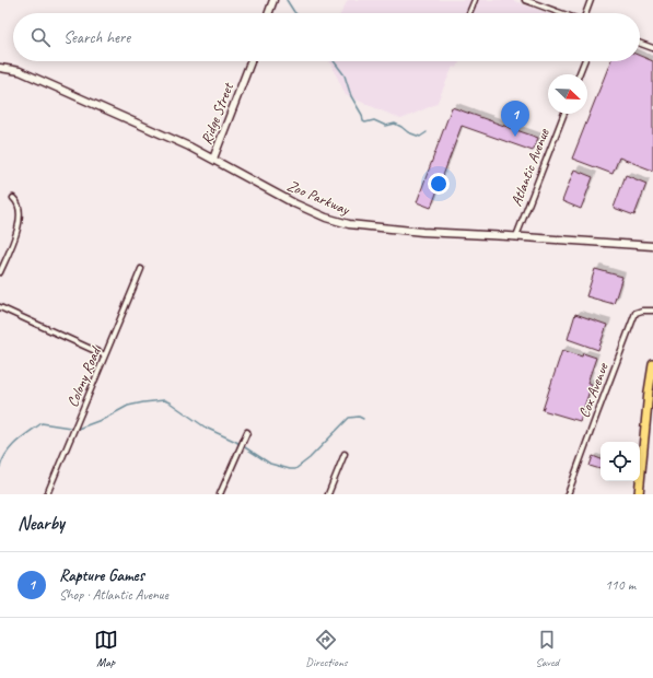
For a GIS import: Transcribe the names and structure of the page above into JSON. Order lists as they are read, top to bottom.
{
  "streets": {
    "main road": ["Ridge Street", "Zoo Parkway"],
    "street": ["Atlantic Avenue", "Colony Road", "Cox Avenue"]
  },
  "crossings": [
    ["Ridge Street", "Zoo Parkway"],
    ["Atlantic Avenue", "Zoo Parkway"]
  ],
  "north": "bottom right",
  "page": {
    "search": "Search here",
    "pins": "1",
    "heading": "Nearby",
    "list": [
      {
        "mark": "1",
        "name": "Rapture Games",
        "note": "Shop · Atlantic Avenue",
        "value": "110 m"
      }
    ],
    "nav": ["Map", "Directions", "Saved"]
  }
}
